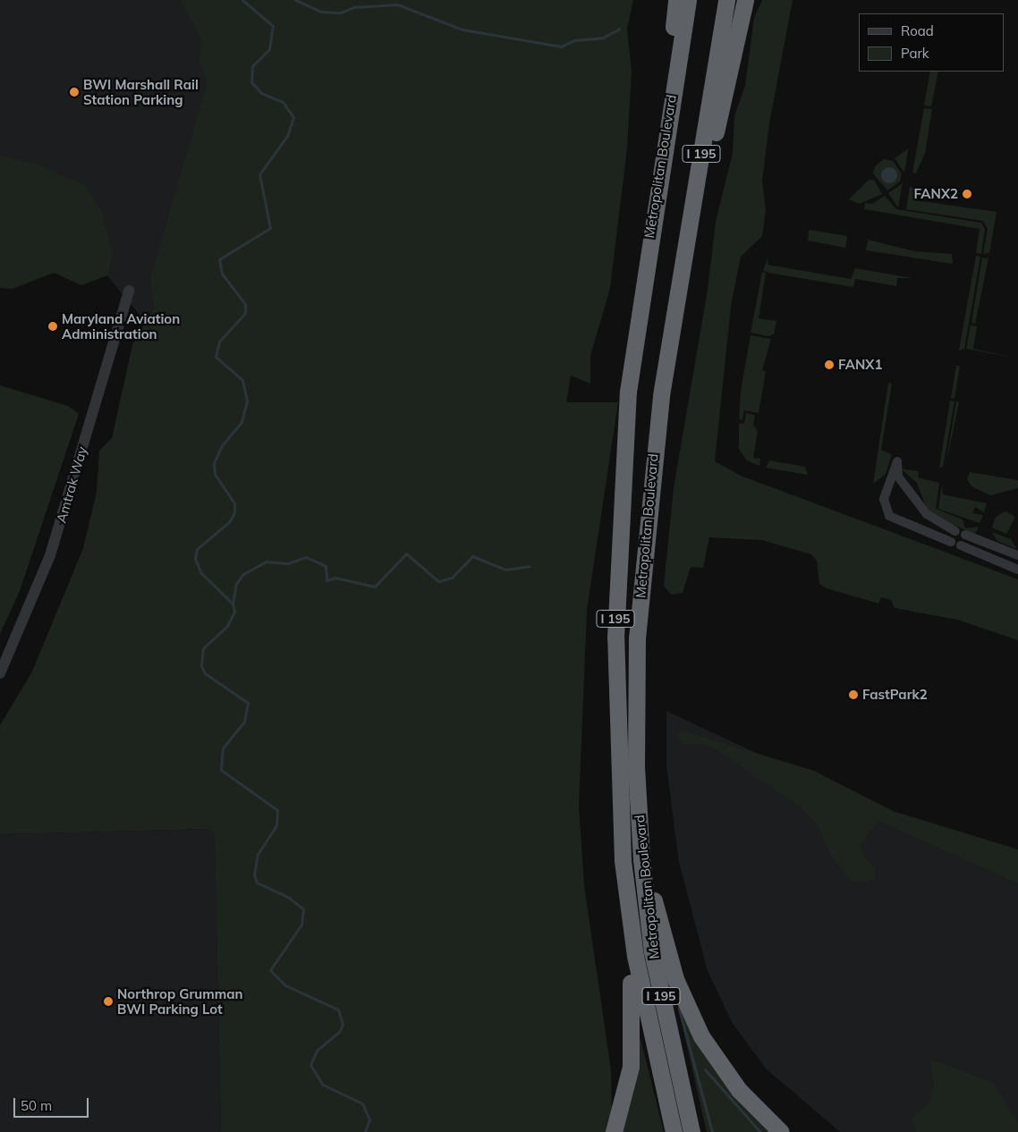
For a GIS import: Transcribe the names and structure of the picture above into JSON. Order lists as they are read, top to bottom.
{
  "streets": {
    "highway": ["I 195", "Metropolitan Boulevard"],
    "street": ["Amtrak Way"]
  },
  "places": [
    "BWI Marshall Rail Station Parking",
    "FANX2",
    "Maryland Aviation Administration",
    "FANX1",
    "FastPark2",
    "Northrop Grumman BWI Parking Lot"
  ],
  "legend": ["Road", "Park"],
  "scale_bar": "50 m"
}
